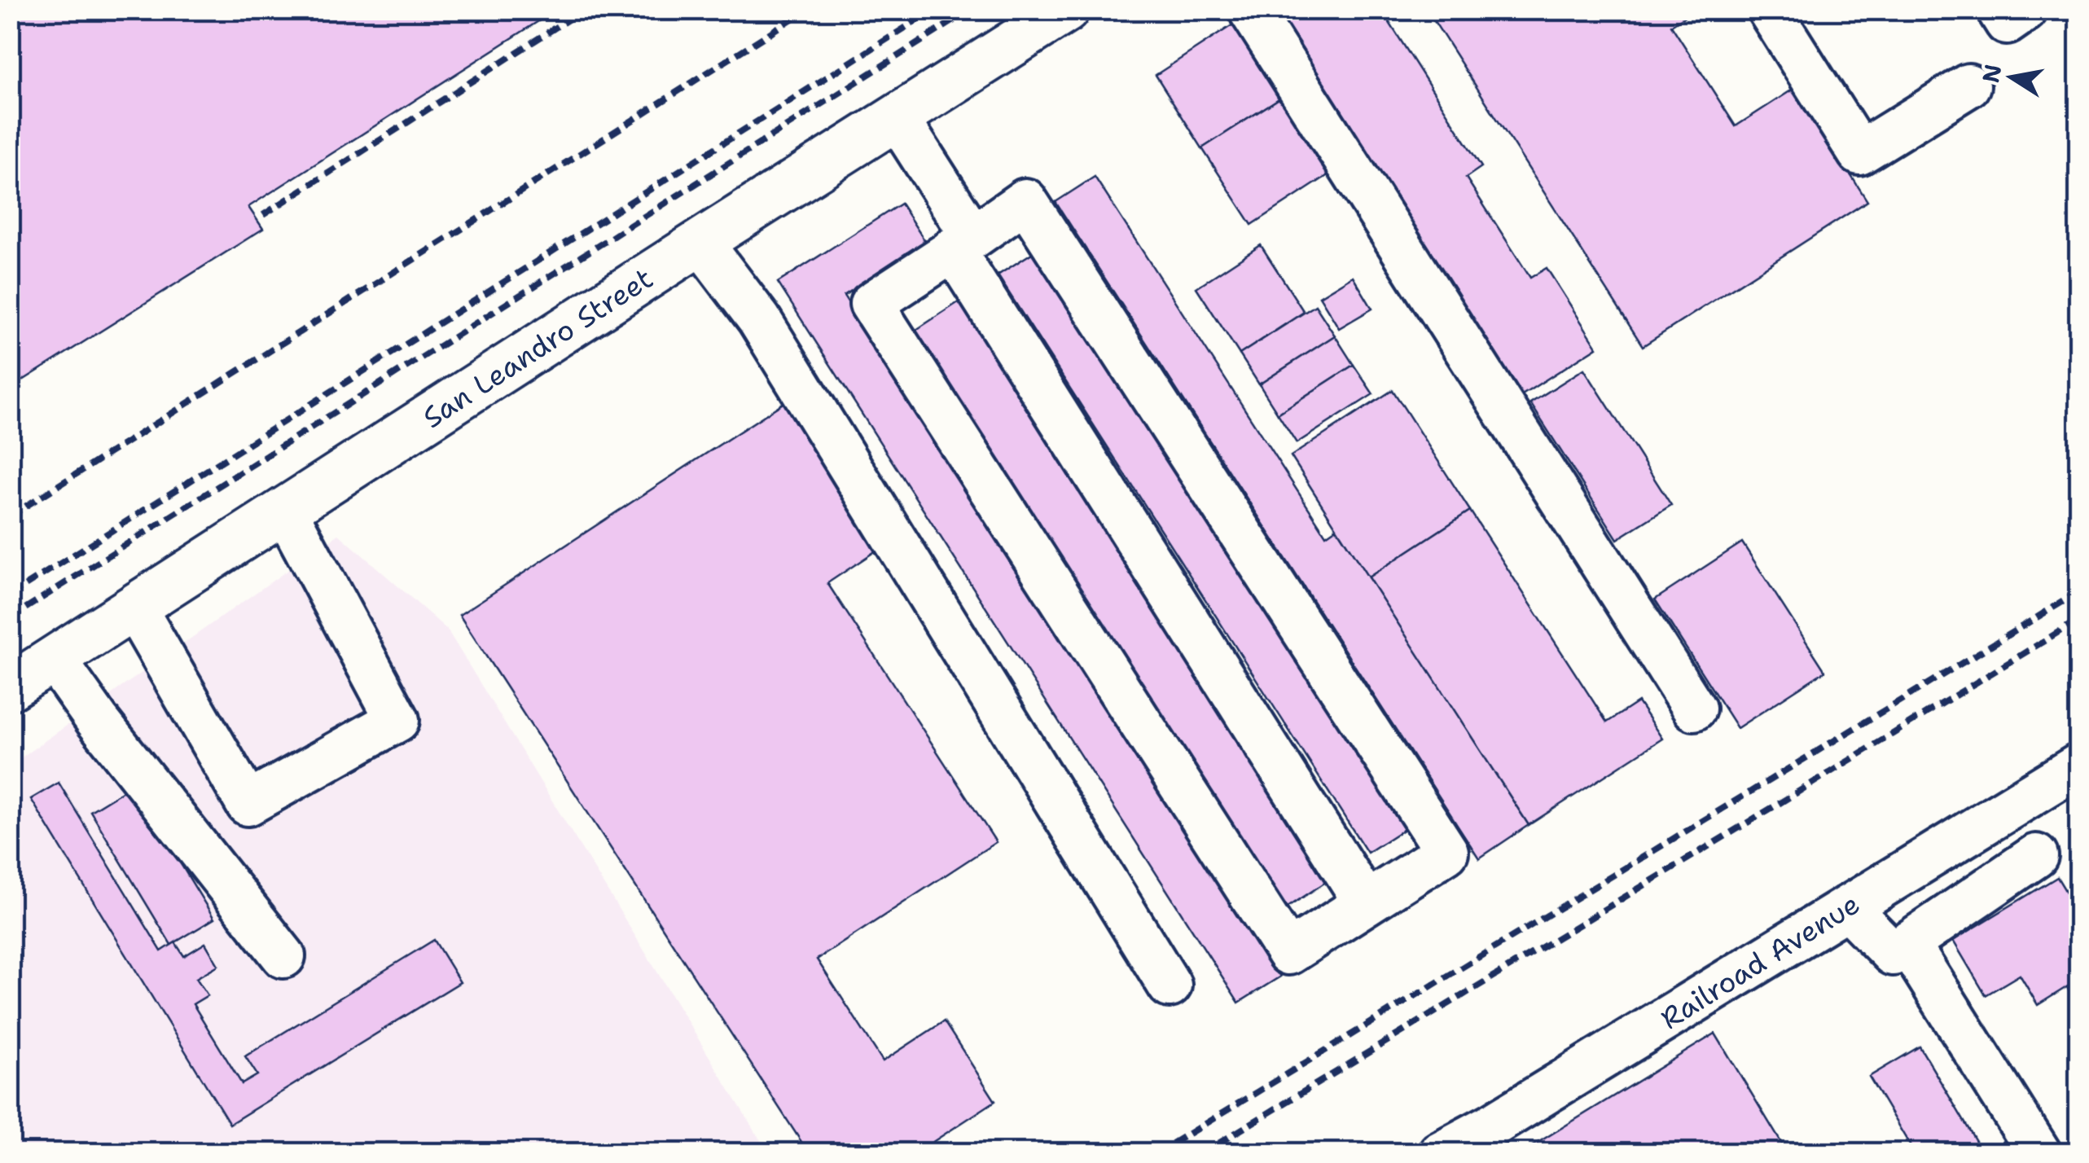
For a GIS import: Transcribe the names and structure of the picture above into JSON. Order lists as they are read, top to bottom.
{
  "streets": {
    "main road": ["San Leandro Street"],
    "street": ["Railroad Avenue"]
  },
  "north": "left"
}
